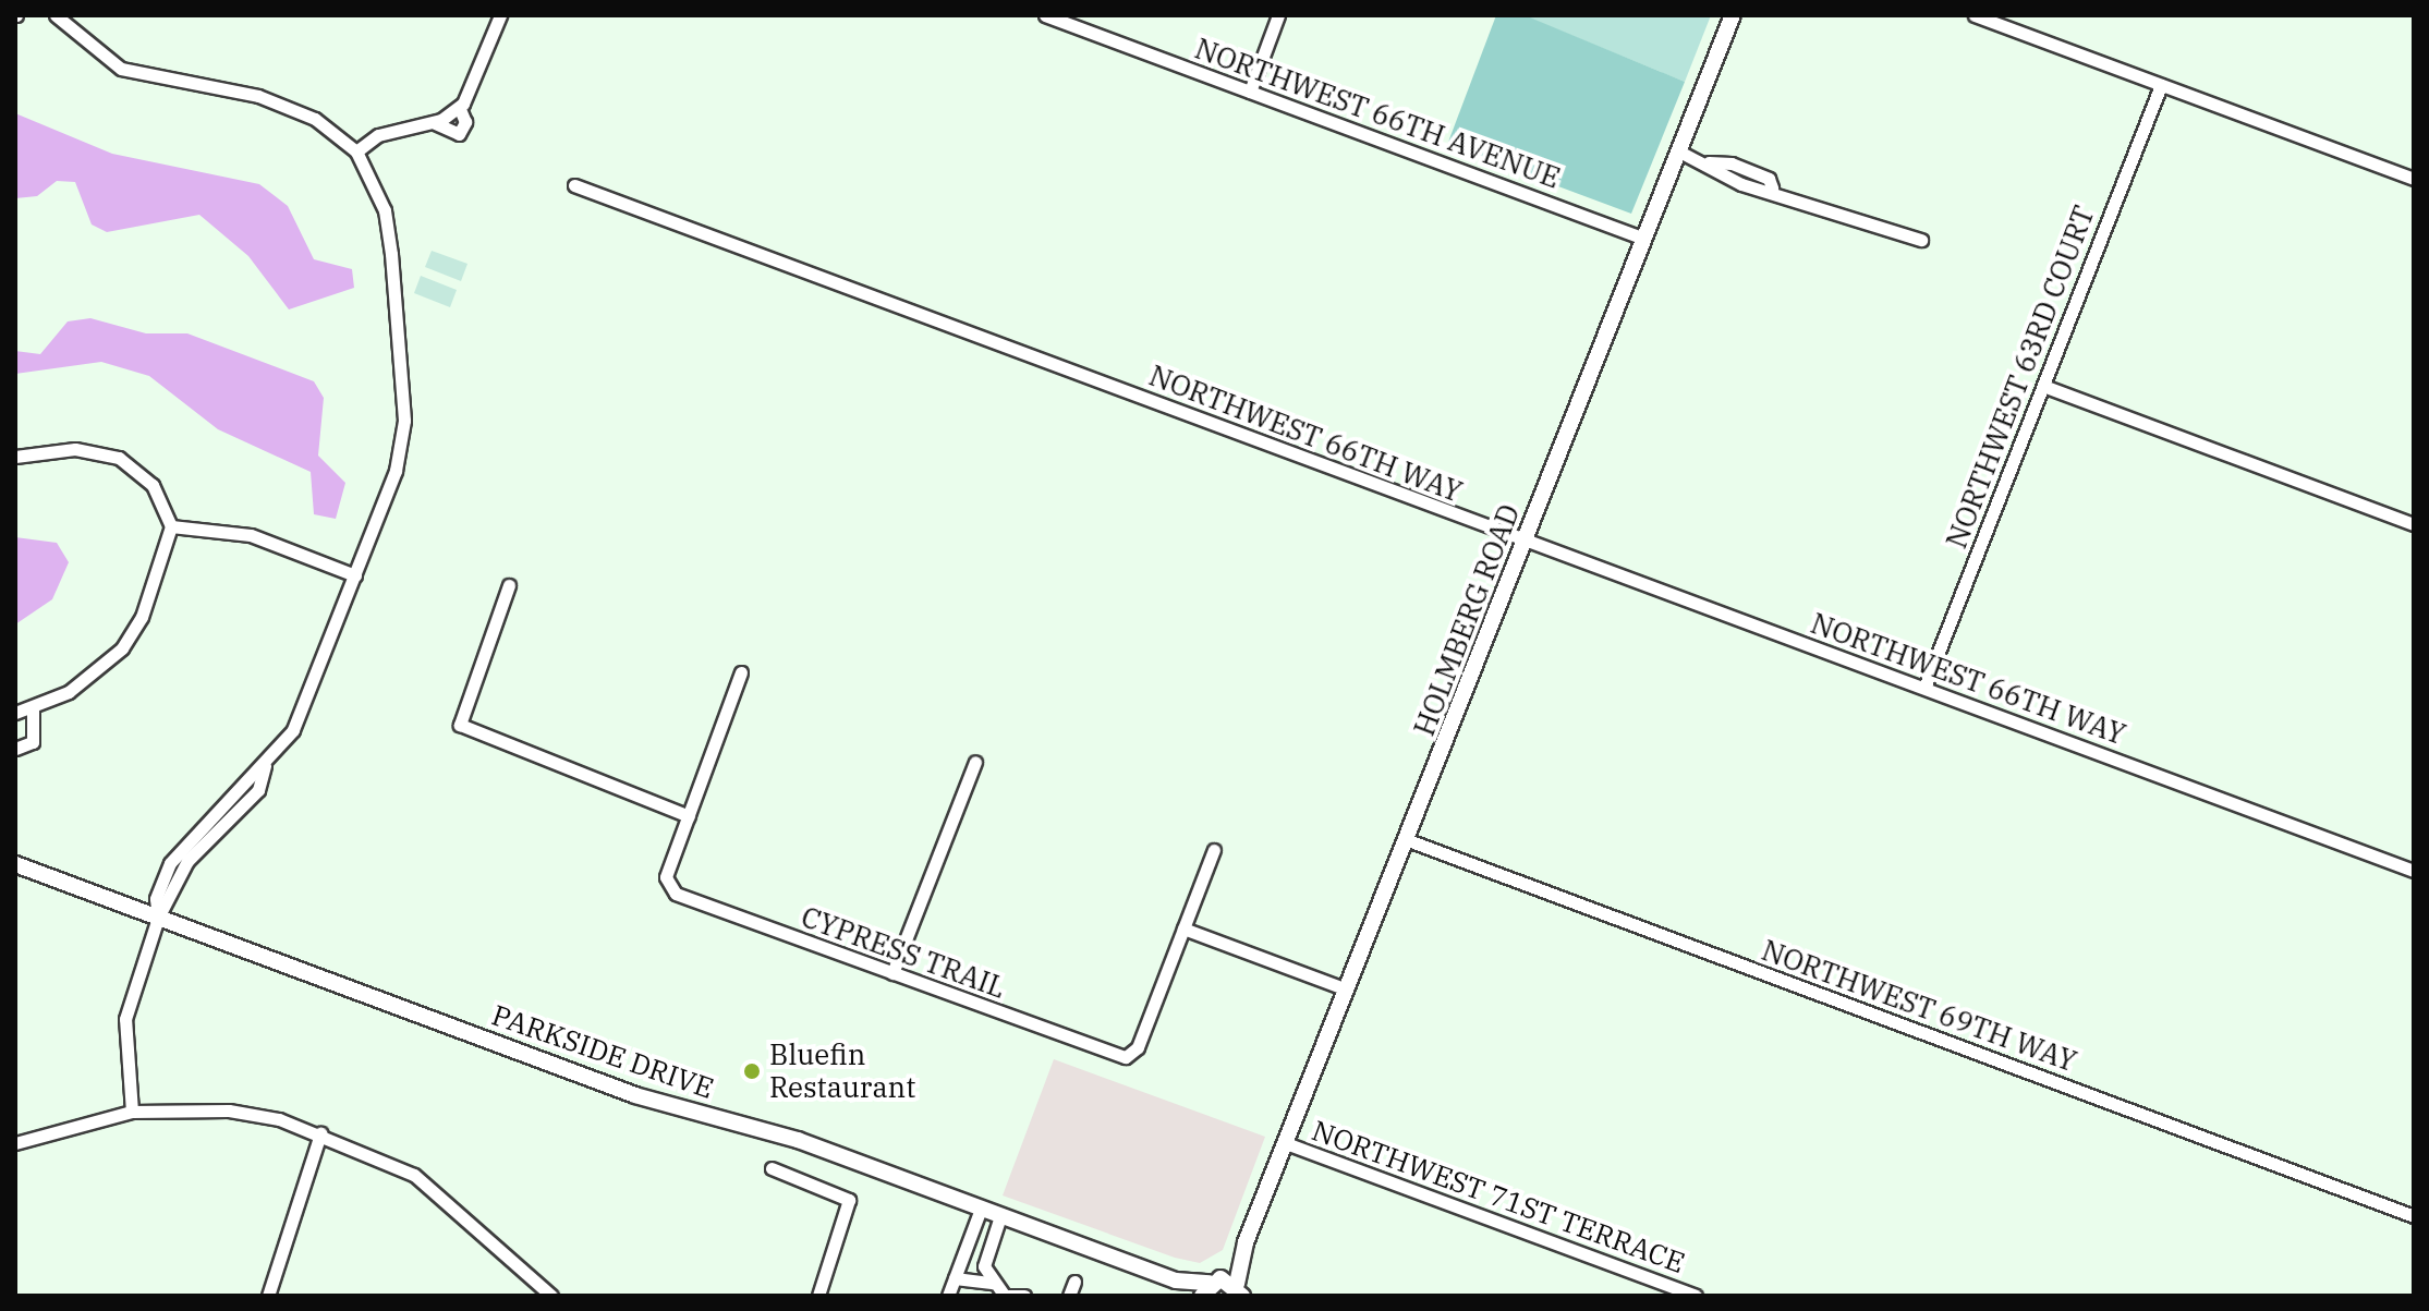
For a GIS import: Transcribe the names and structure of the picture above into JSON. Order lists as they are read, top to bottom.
{
  "streets": {
    "street": [
      "NORTHWEST 66TH AVENUE",
      "NORTHWEST 63RD COURT",
      "NORTHWEST 66TH WAY",
      "HOLMBERG ROAD",
      "CYPRESS TRAIL",
      "NORTHWEST 69TH WAY",
      "PARKSIDE DRIVE",
      "NORTHWEST 71ST TERRACE"
    ]
  },
  "crossings": [
    ["NORTHWEST 66TH AVENUE", "HOLMBERG ROAD"],
    ["NORTHWEST 63RD COURT", "NORTHWEST 66TH WAY"],
    ["NORTHWEST 66TH WAY", "HOLMBERG ROAD"],
    ["HOLMBERG ROAD", "NORTHWEST 69TH WAY"],
    ["HOLMBERG ROAD", "PARKSIDE DRIVE"],
    ["HOLMBERG ROAD", "NORTHWEST 71ST TERRACE"]
  ],
  "places": ["Bluefin Restaurant"]
}
